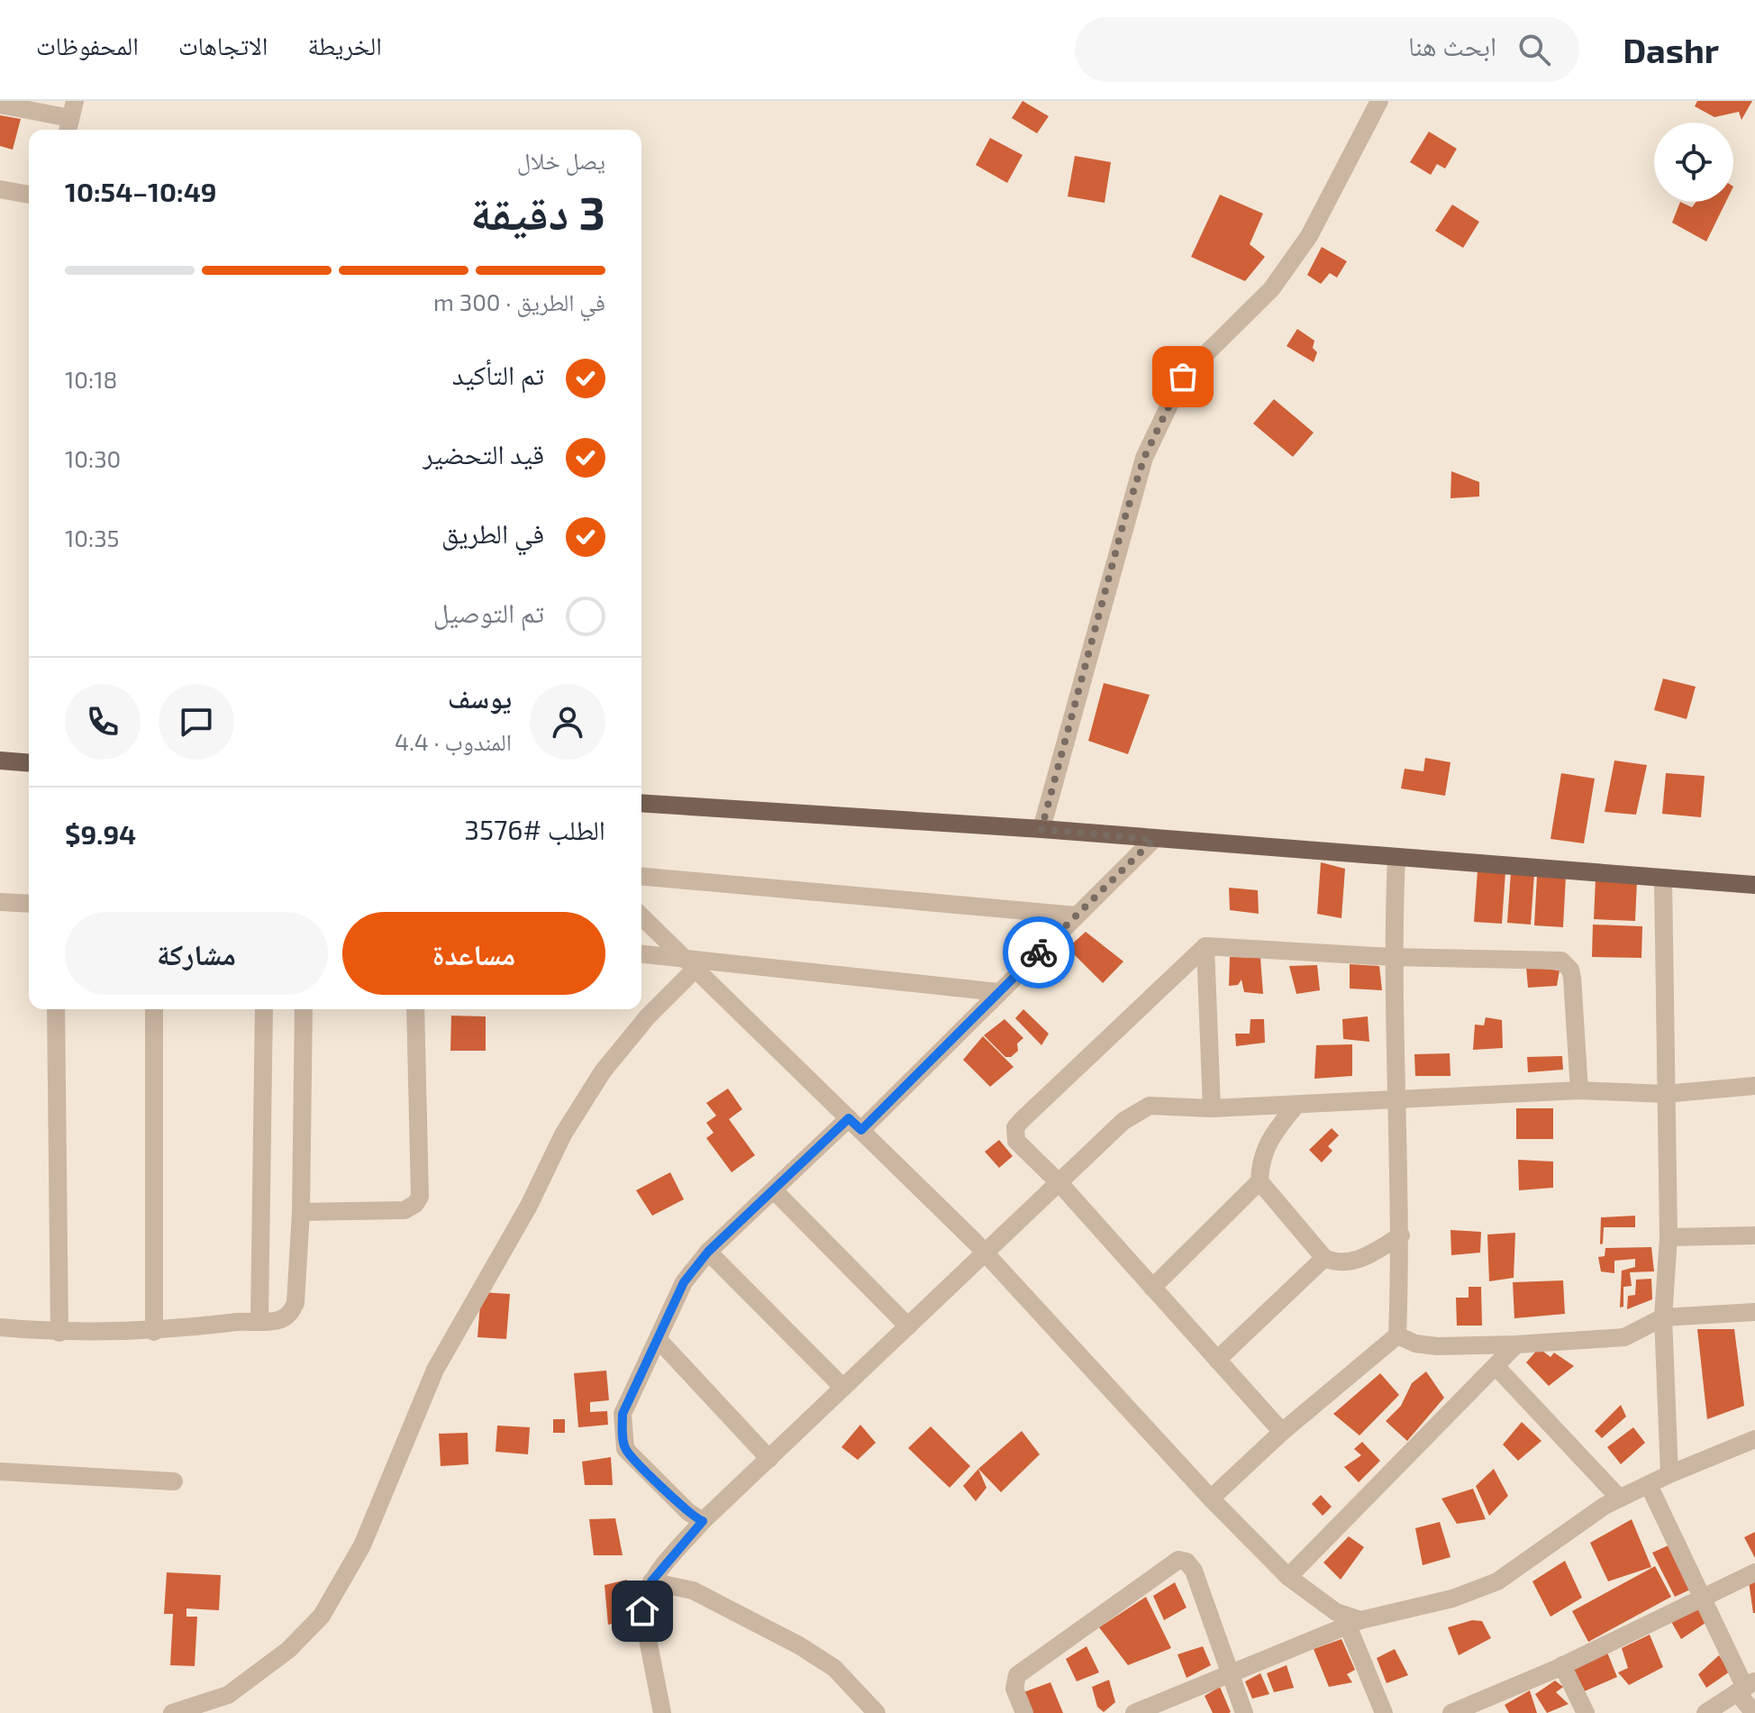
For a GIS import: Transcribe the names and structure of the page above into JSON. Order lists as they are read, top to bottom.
{
  "page": {
    "header": "Dashr",
    "search": "ابحث هنا",
    "nav": ["الخريطة", "الاتجاهات", "المحفوظات"],
    "heading": ["3 دقيقة", "يصل خلال", "10:49–10:54"],
    "panel": [
      "يوسف",
      "المندوب · 4.4",
      "الطلب #3576",
      "$9.94"
    ],
    "bar": "في الطريق · 300 m",
    "list": [
      ["تم التأكيد", "10:18"],
      ["قيد التحضير", "10:30"],
      ["في الطريق", "10:35"],
      "تم التوصيل"
    ],
    "buttons": ["مساعدة", "مشاركة"]
  }
}
